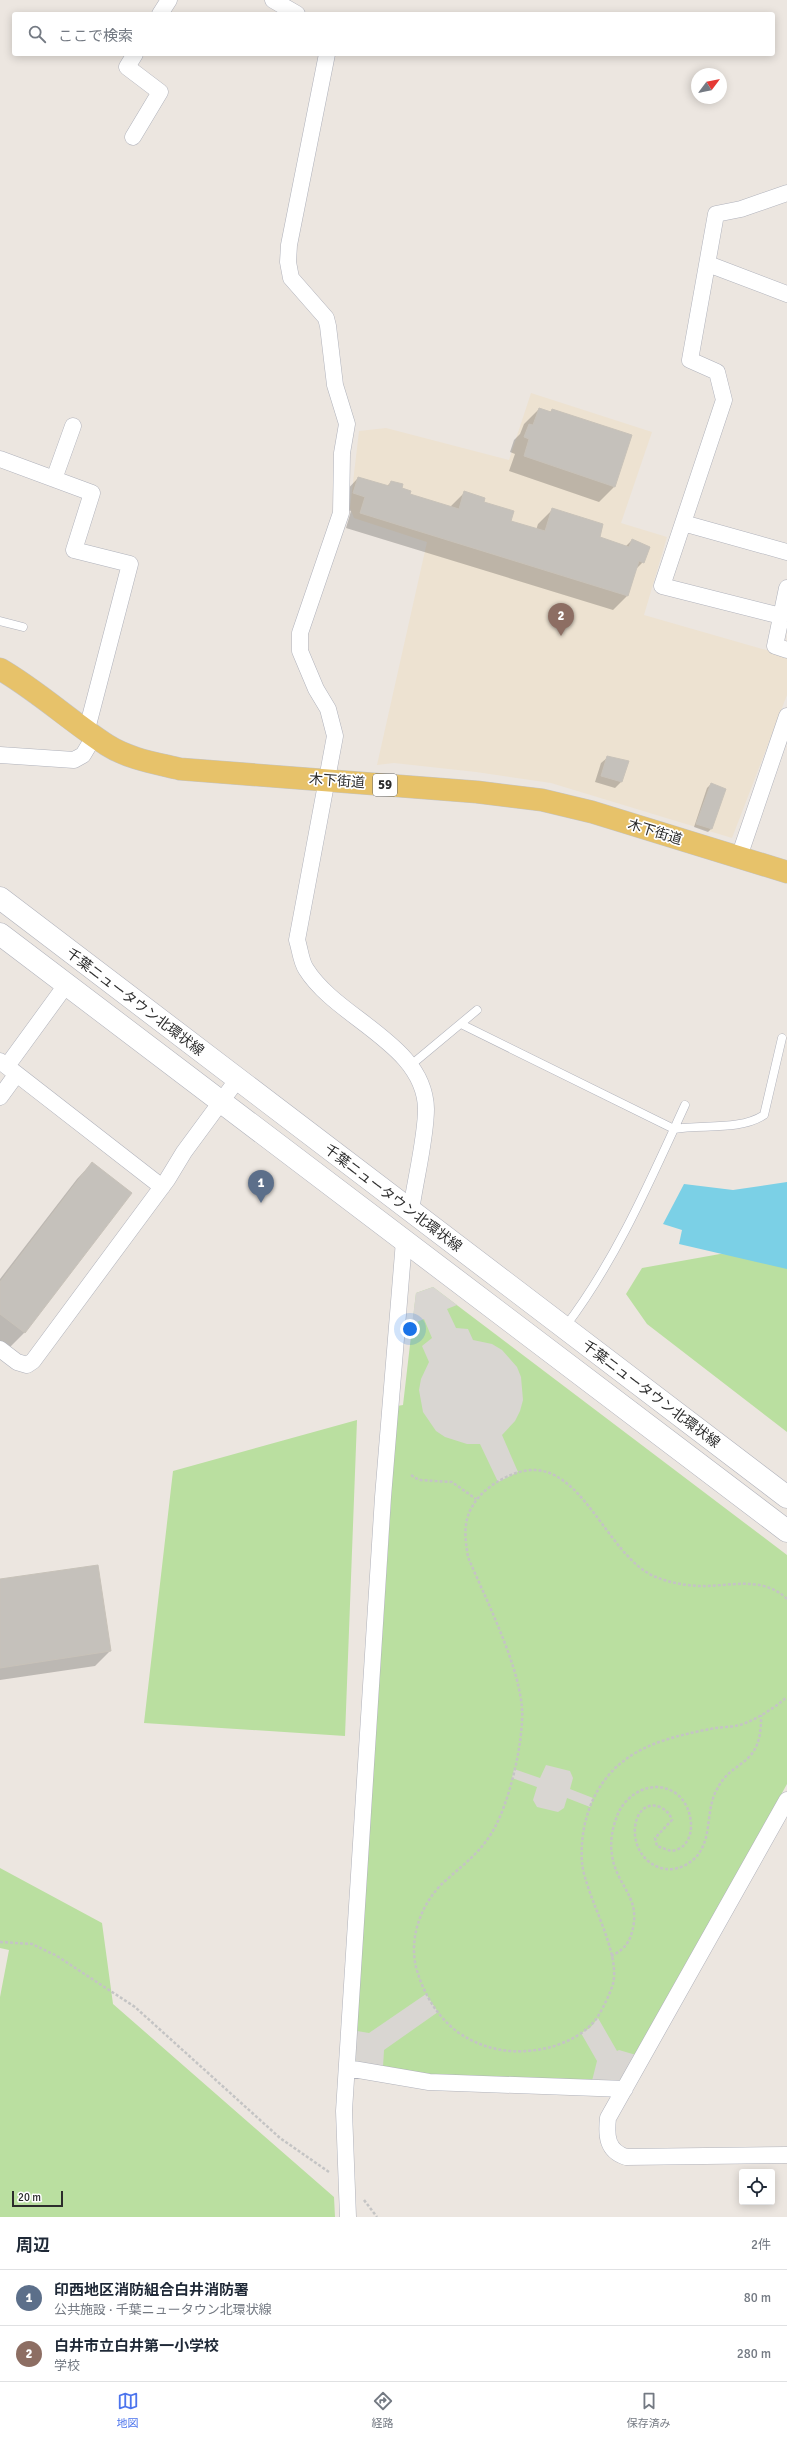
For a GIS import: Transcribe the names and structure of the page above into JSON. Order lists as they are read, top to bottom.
{
  "streets": {
    "main road": ["木下街道", "59", "千葉ニュータウン北環状線"]
  },
  "scale_bar": "20 m",
  "north": "top right",
  "page": {
    "search": "ここで検索",
    "pins": ["2", "1"],
    "scale": "20 m",
    "heading": ["周辺", "2件"],
    "list": [
      {
        "mark": "1",
        "name": "印西地区消防組合白井消防署",
        "note": "公共施設 · 千葉ニュータウン北環状線",
        "value": "80 m"
      },
      {
        "mark": "2",
        "name": "白井市立白井第一小学校",
        "note": "学校",
        "value": "280 m"
      }
    ],
    "nav": ["地図", "経路", "保存済み"]
  }
}
